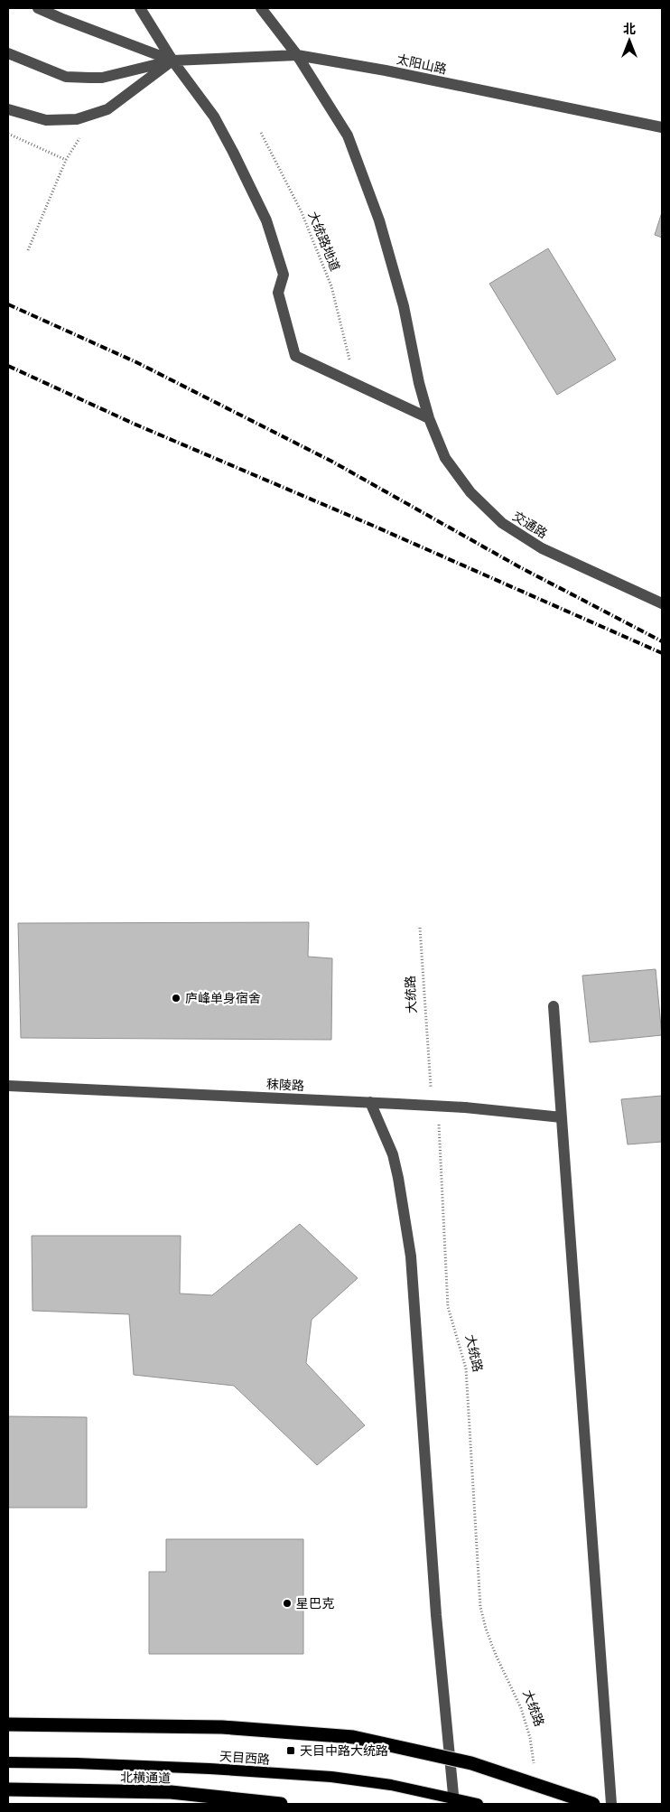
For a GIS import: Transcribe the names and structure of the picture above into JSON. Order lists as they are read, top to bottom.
{
  "streets": {
    "highway": ["北横通道"],
    "main road": ["天目西路"],
    "street": ["太阳山路", "交通路", "秣陵路"],
    "path": ["大统路地道", "大统路"]
  },
  "crossings": [
    ["太阳山路", "交通路"]
  ],
  "places": {
    "other": ["庐峰单身宿舍", "星巴克"],
    "transit": ["天目中路大统路"]
  },
  "north": "top"
}
